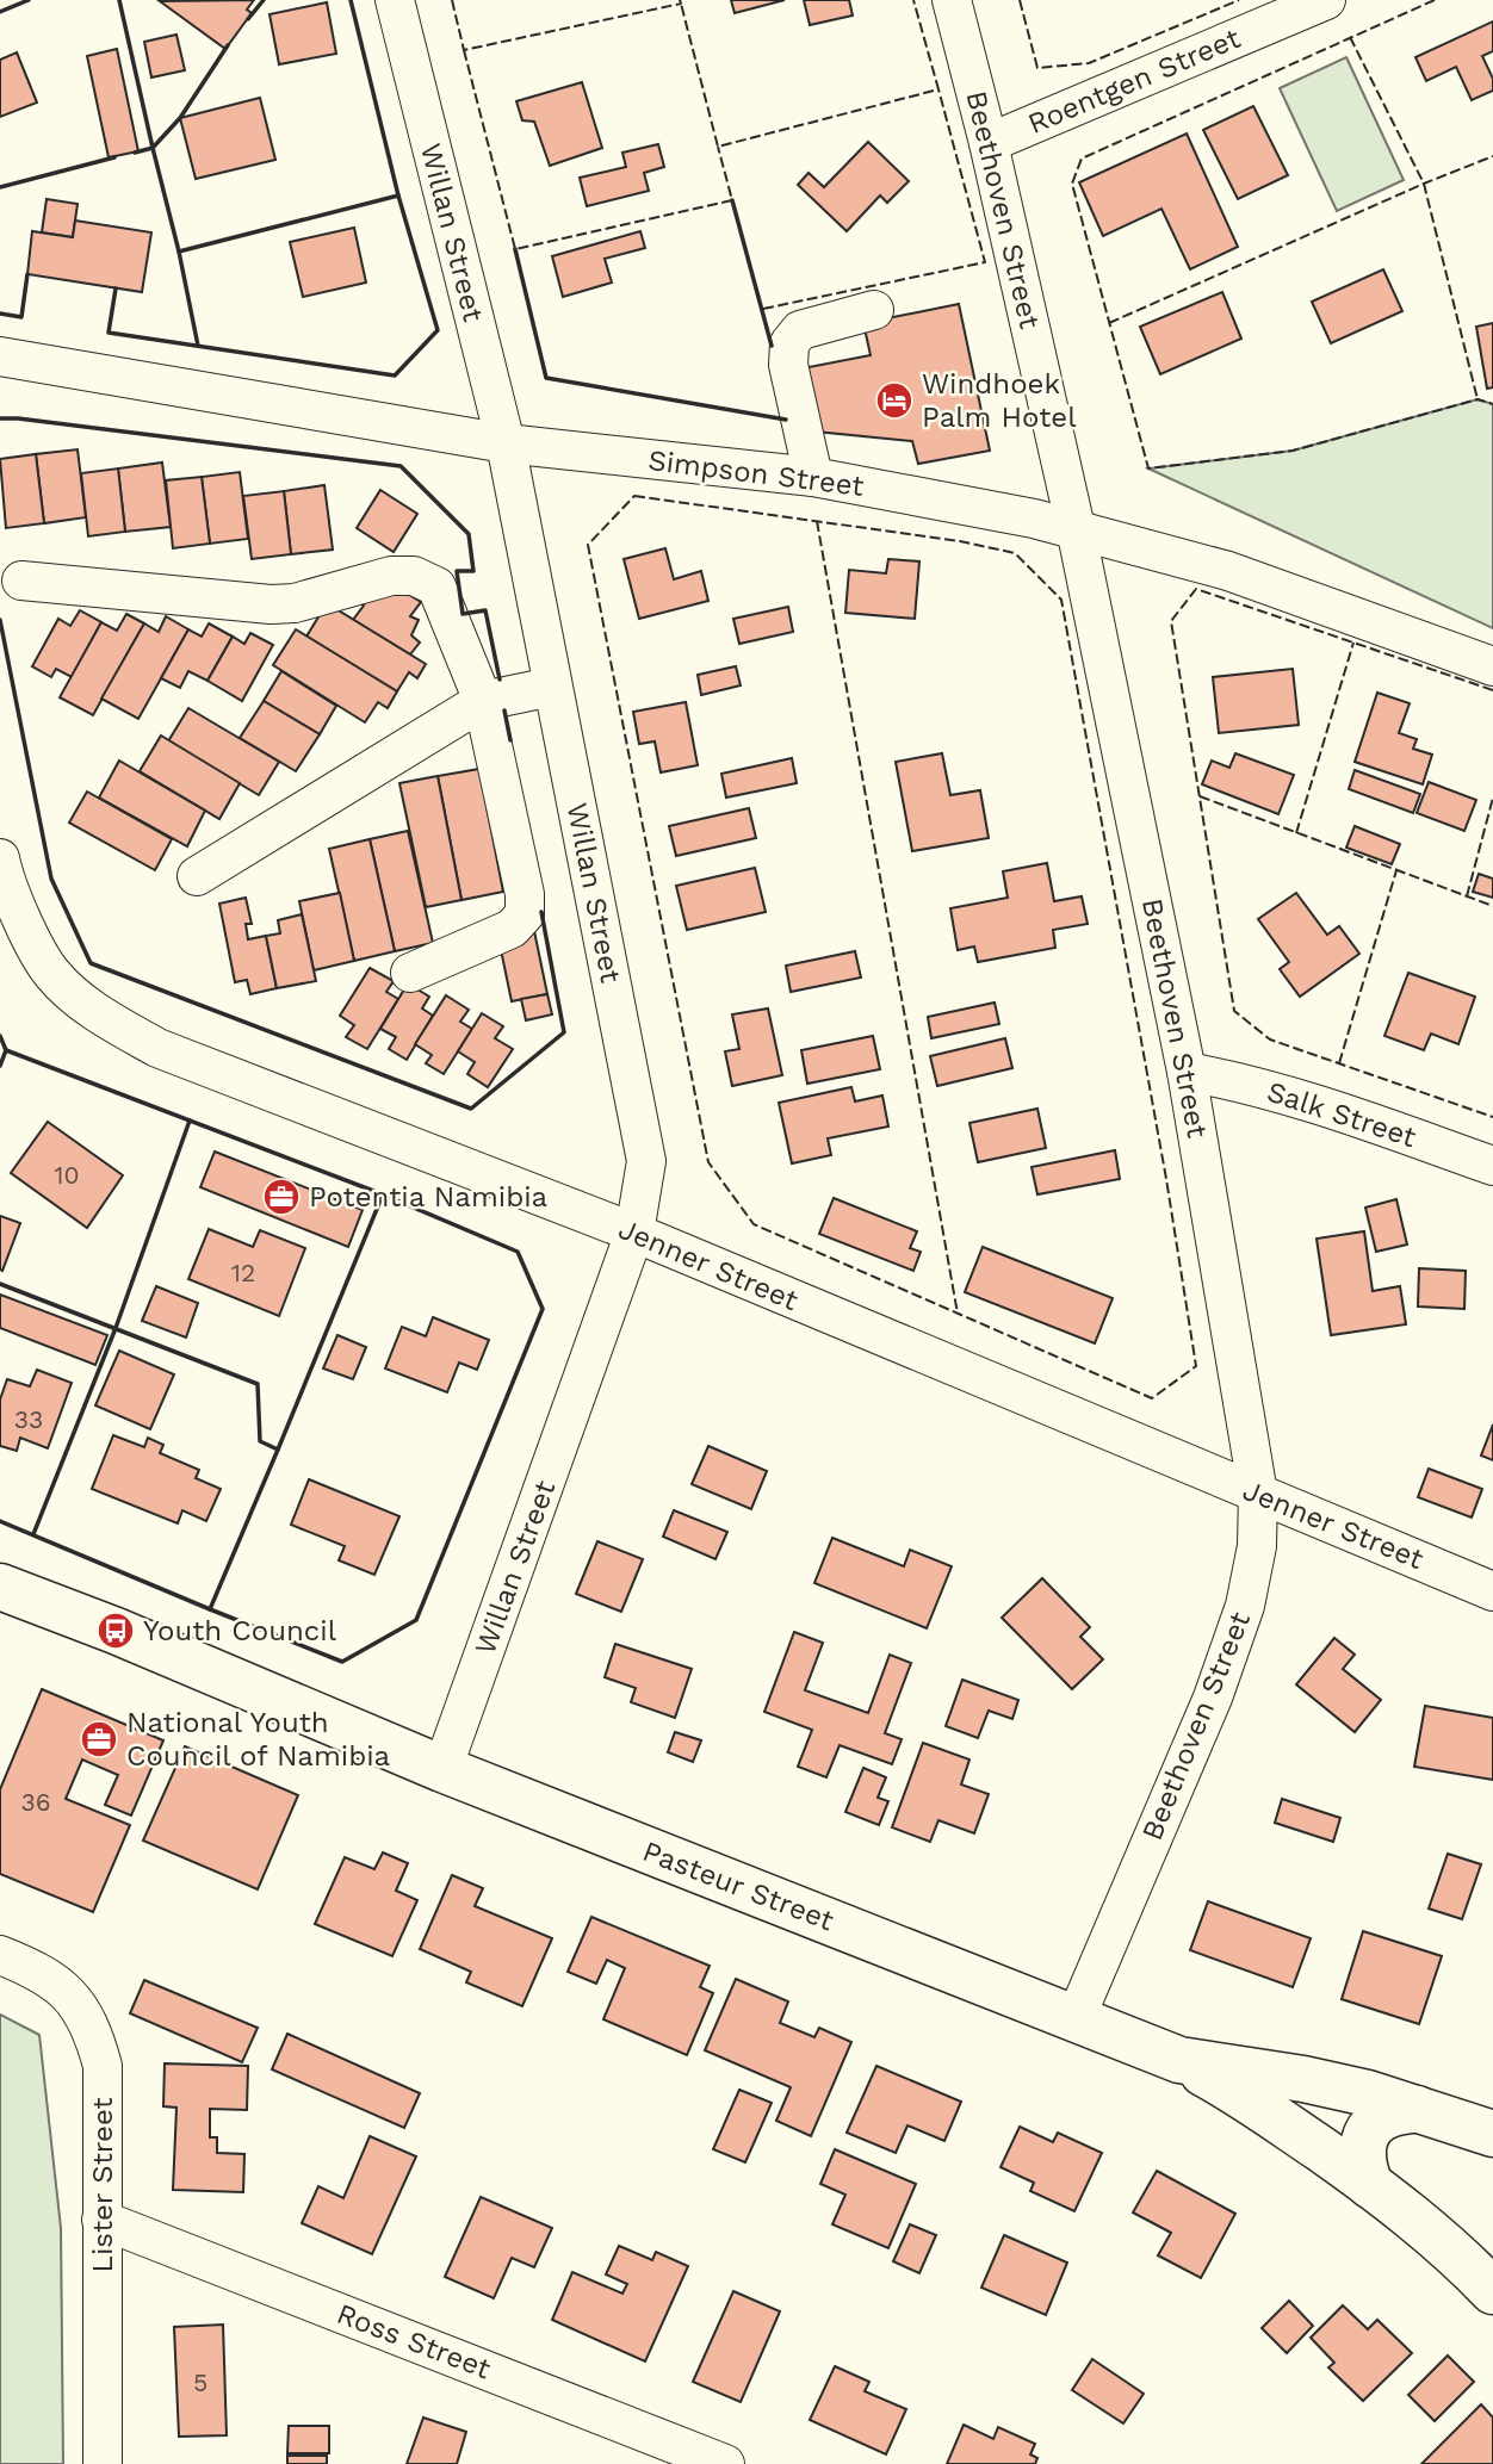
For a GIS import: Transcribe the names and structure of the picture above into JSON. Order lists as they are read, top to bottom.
{
  "streets": {
    "main road": ["Pasteur Street"],
    "street": [
      "Roentgen Street",
      "Beethoven Street",
      "Willan Street",
      "Simpson Street",
      "Salk Street",
      "Jenner Street",
      "Lister Street",
      "Ross Street"
    ]
  },
  "crossings": [
    ["Roentgen Street", "Beethoven Street"],
    ["Beethoven Street", "Simpson Street"],
    ["Beethoven Street", "Salk Street"],
    ["Beethoven Street", "Jenner Street"],
    ["Beethoven Street", "Pasteur Street"],
    ["Willan Street", "Simpson Street"],
    ["Willan Street", "Jenner Street"],
    ["Willan Street", "Pasteur Street"],
    ["Lister Street", "Ross Street"]
  ],
  "places": {
    "hotel": ["Windhoek Palm Hotel"],
    "office": ["Potentia Namibia", "National Youth Council of Namibia"],
    "bus stop": ["Youth Council"]
  },
  "house_numbers": [
    "10",
    "12",
    "33",
    "36",
    "5"
  ]
}
